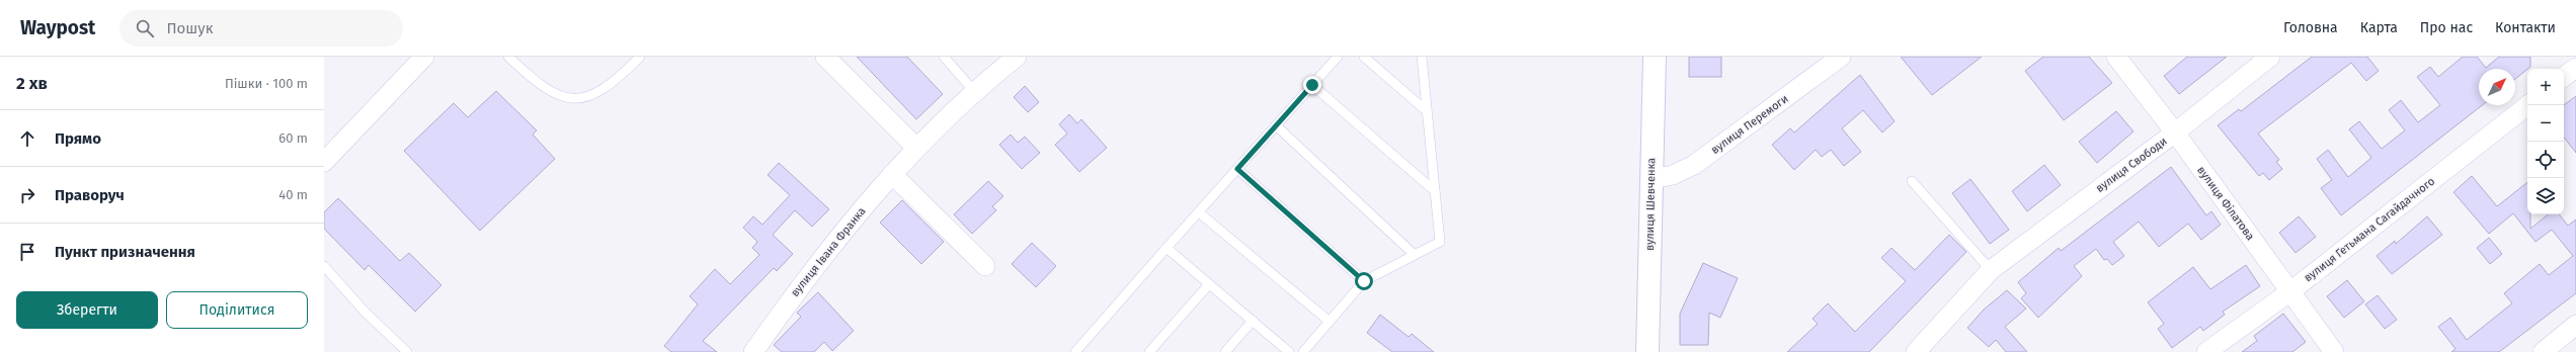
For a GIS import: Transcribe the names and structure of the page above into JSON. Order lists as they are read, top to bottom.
{
  "streets": {
    "main road": ["вулиця Шевченка"],
    "street": [
      "вулиця Перемоги",
      "вулиця Свободи",
      "вулиця Філатова",
      "вулиця Гетьмана Сагайдачного",
      "вулиця Івана Франка"
    ]
  },
  "crossings": [
    ["вулиця Перемоги", "вулиця Шевченка"],
    ["вулиця Свободи", "вулиця Філатова"],
    ["вулиця Філатова", "вулиця Гетьмана Сагайдачного"]
  ],
  "north": "top right",
  "page": {
    "header": "Waypost",
    "search": "Пошук",
    "nav": [
      "Головна",
      "Карта",
      "Про нас",
      "Контакти"
    ],
    "heading": ["2 хв", "Пішки · 100 m"],
    "map_buttons": ["+", "−"],
    "list": [
      ["Прямо", "60 m"],
      ["Праворуч", "40 m"],
      "Пункт призначення"
    ],
    "buttons": ["Зберегти", "Поділитися"]
  }
}
